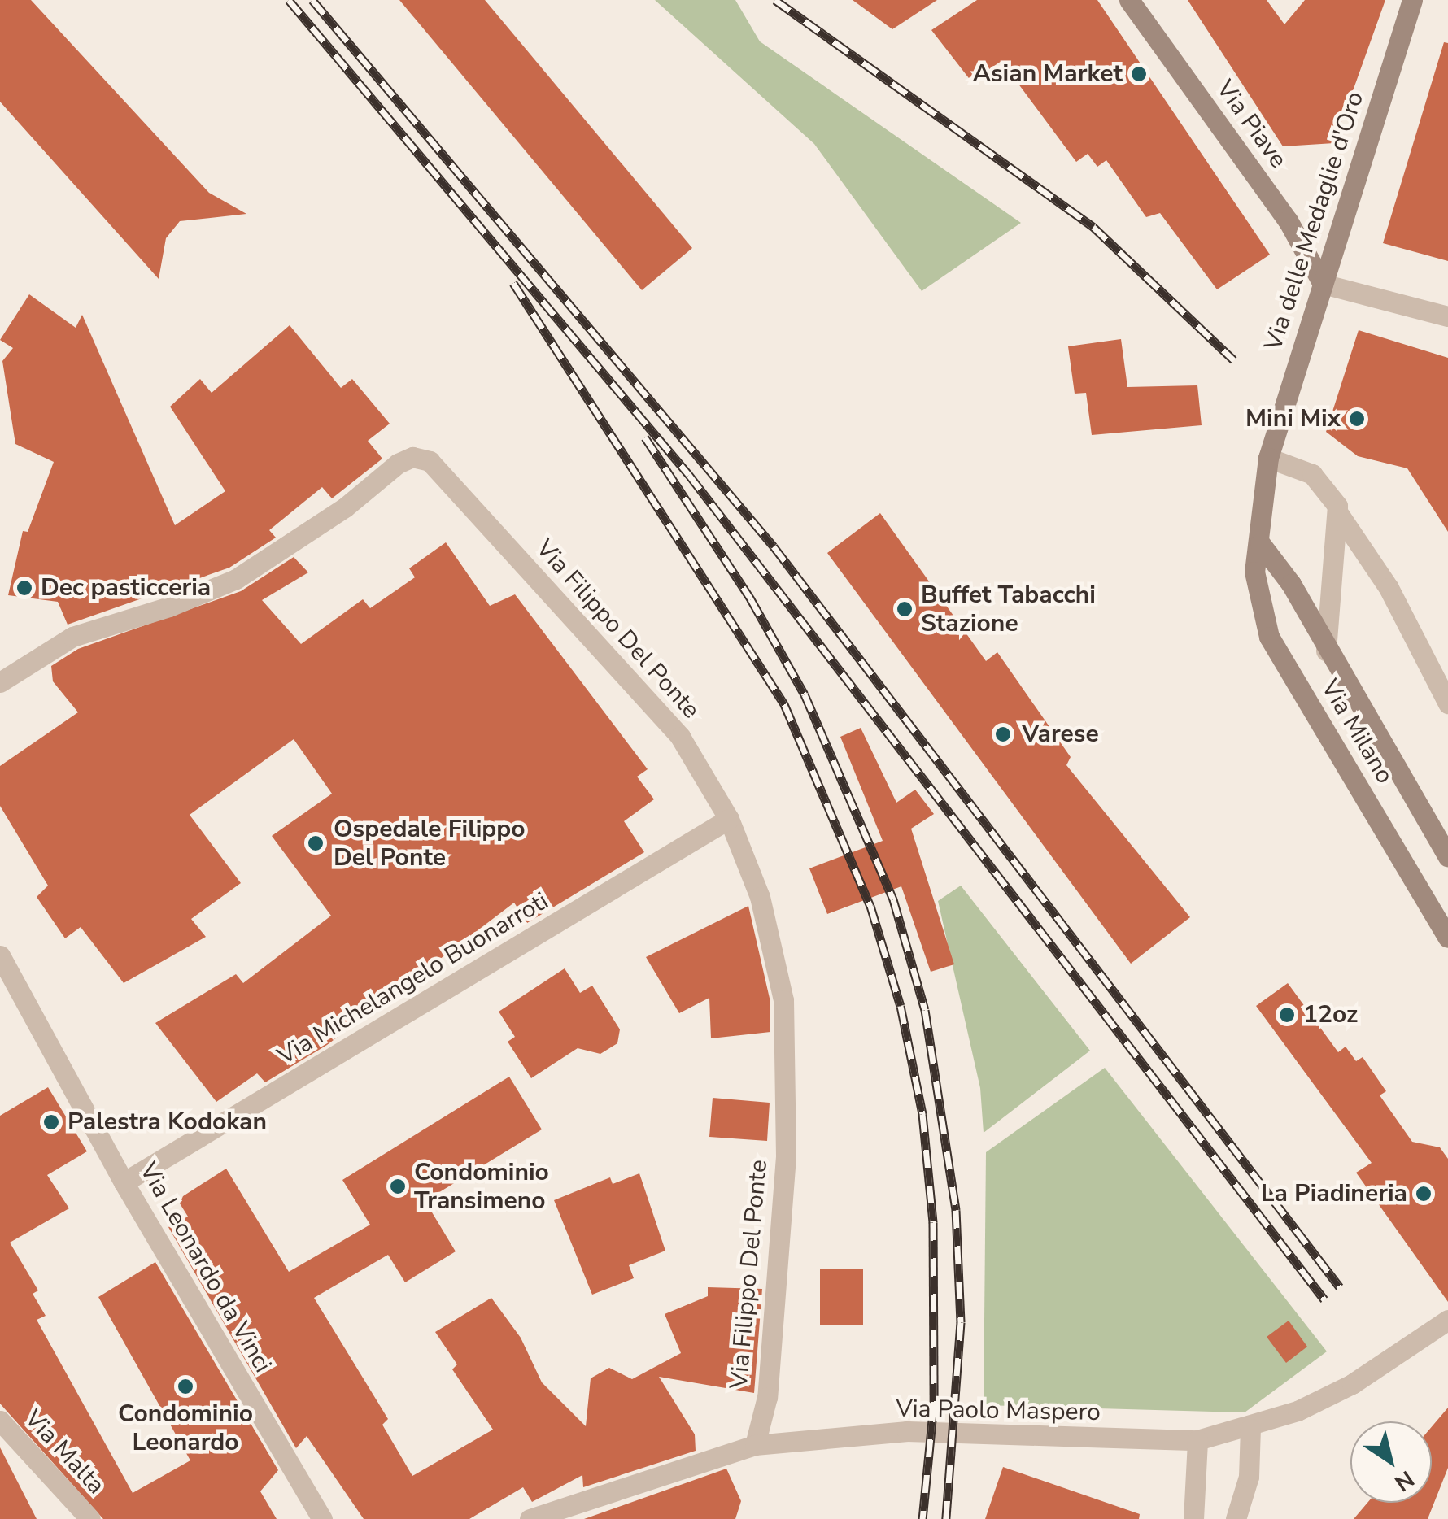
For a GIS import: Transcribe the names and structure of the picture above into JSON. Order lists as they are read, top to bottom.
{
  "streets": {
    "main road": ["Via Piave", "Via delle Medaglie d'Oro", "Via Milano"],
    "street": [
      "Via Filippo Del Ponte",
      "Via Michelangelo Buonarroti",
      "Via Leonardo da Vinci",
      "Via Paolo Maspero",
      "Via Malta"
    ]
  },
  "crossings": [
    ["Via Piave", "Via delle Medaglie d'Oro"],
    ["Via delle Medaglie d'Oro", "Via Milano"],
    ["Via Filippo Del Ponte", "Via Michelangelo Buonarroti"],
    ["Via Filippo Del Ponte", "Via Paolo Maspero"],
    ["Via Michelangelo Buonarroti", "Via Leonardo da Vinci"]
  ],
  "places": [
    "Asian Market",
    "Mini Mix",
    "Dec pasticceria",
    "Buffet Tabacchi Stazione",
    "Varese",
    "Ospedale Filippo Del Ponte",
    "12oz",
    "Palestra Kodokan",
    "Condominio Transimeno",
    "La Piadineria",
    "Condominio Leonardo"
  ],
  "north": "bottom right"
}
